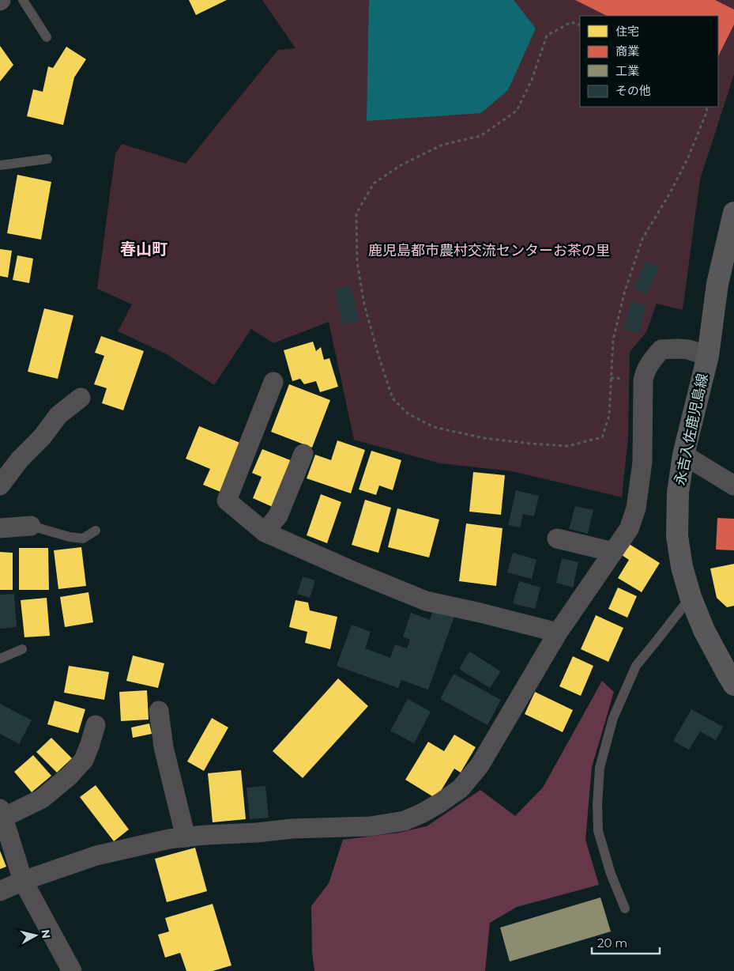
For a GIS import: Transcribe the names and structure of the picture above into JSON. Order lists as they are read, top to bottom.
{
  "streets": {
    "main road": ["永吉入佐鹿児島線"]
  },
  "districts": ["春山町"],
  "parks": ["鹿児島都市農村交流センターお茶の里"],
  "legend": [
    "住宅",
    "商業",
    "工業",
    "その他"
  ],
  "scale_bar": "20 m",
  "north": "right"
}
